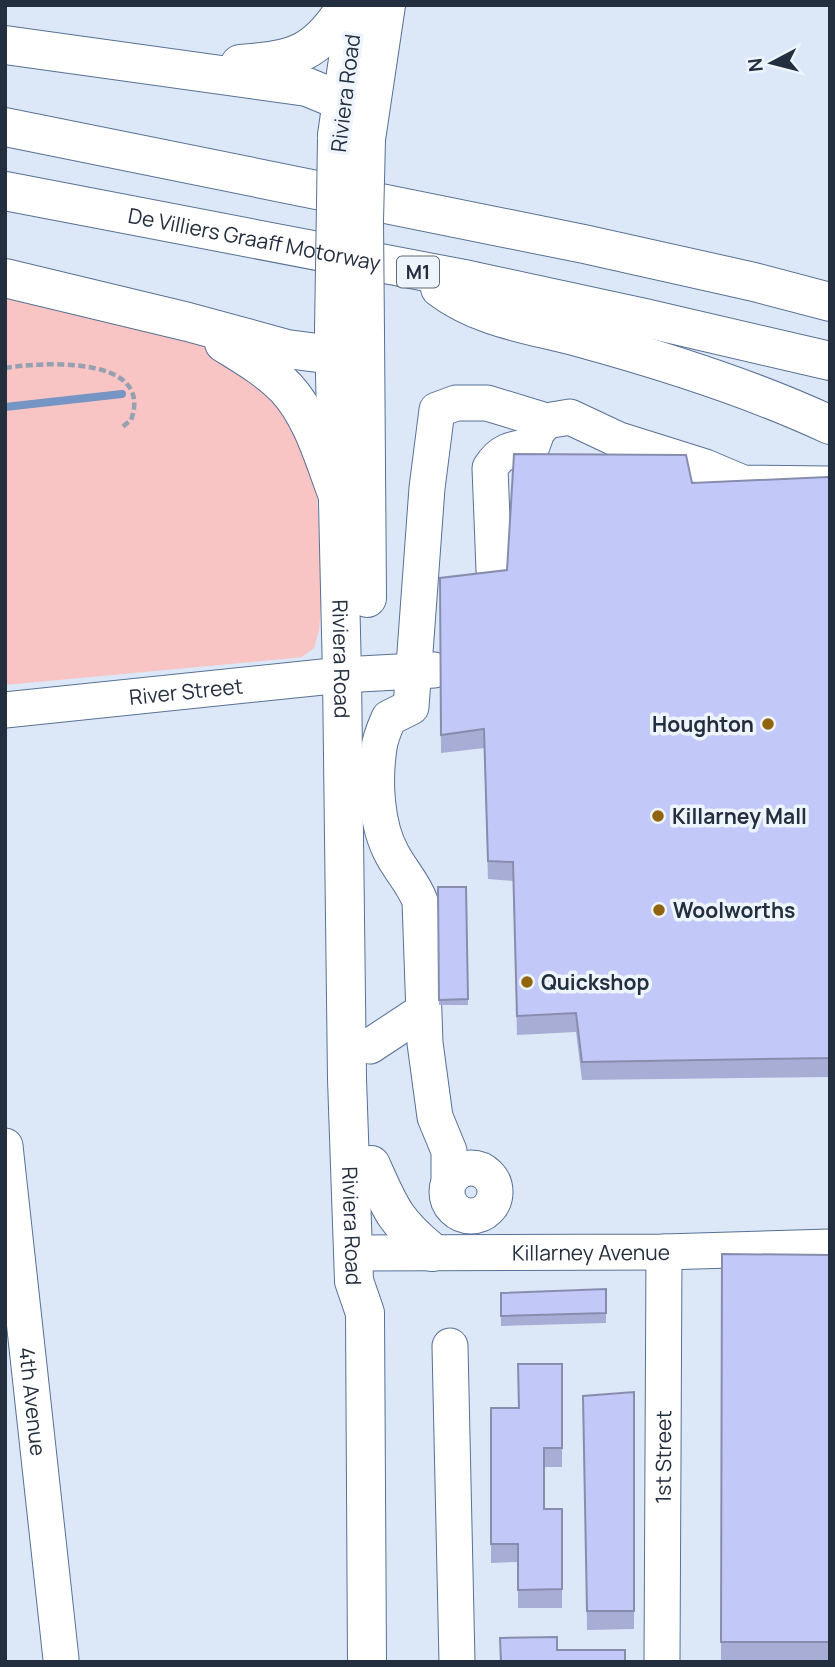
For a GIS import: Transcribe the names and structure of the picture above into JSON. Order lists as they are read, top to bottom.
{
  "streets": {
    "main road": ["Riviera Road", "De Villiers Graaff Motorway", "M1"],
    "street": [
      "River Street",
      "Killarney Avenue",
      "4th Avenue",
      "1st Street"
    ]
  },
  "crossings": [
    ["Riviera Road", "River Street"],
    ["Riviera Road", "Killarney Avenue"],
    ["Killarney Avenue", "1st Street"]
  ],
  "places": [
    "Houghton",
    "Killarney Mall",
    "Woolworths",
    "Quickshop"
  ],
  "north": "left"
}
